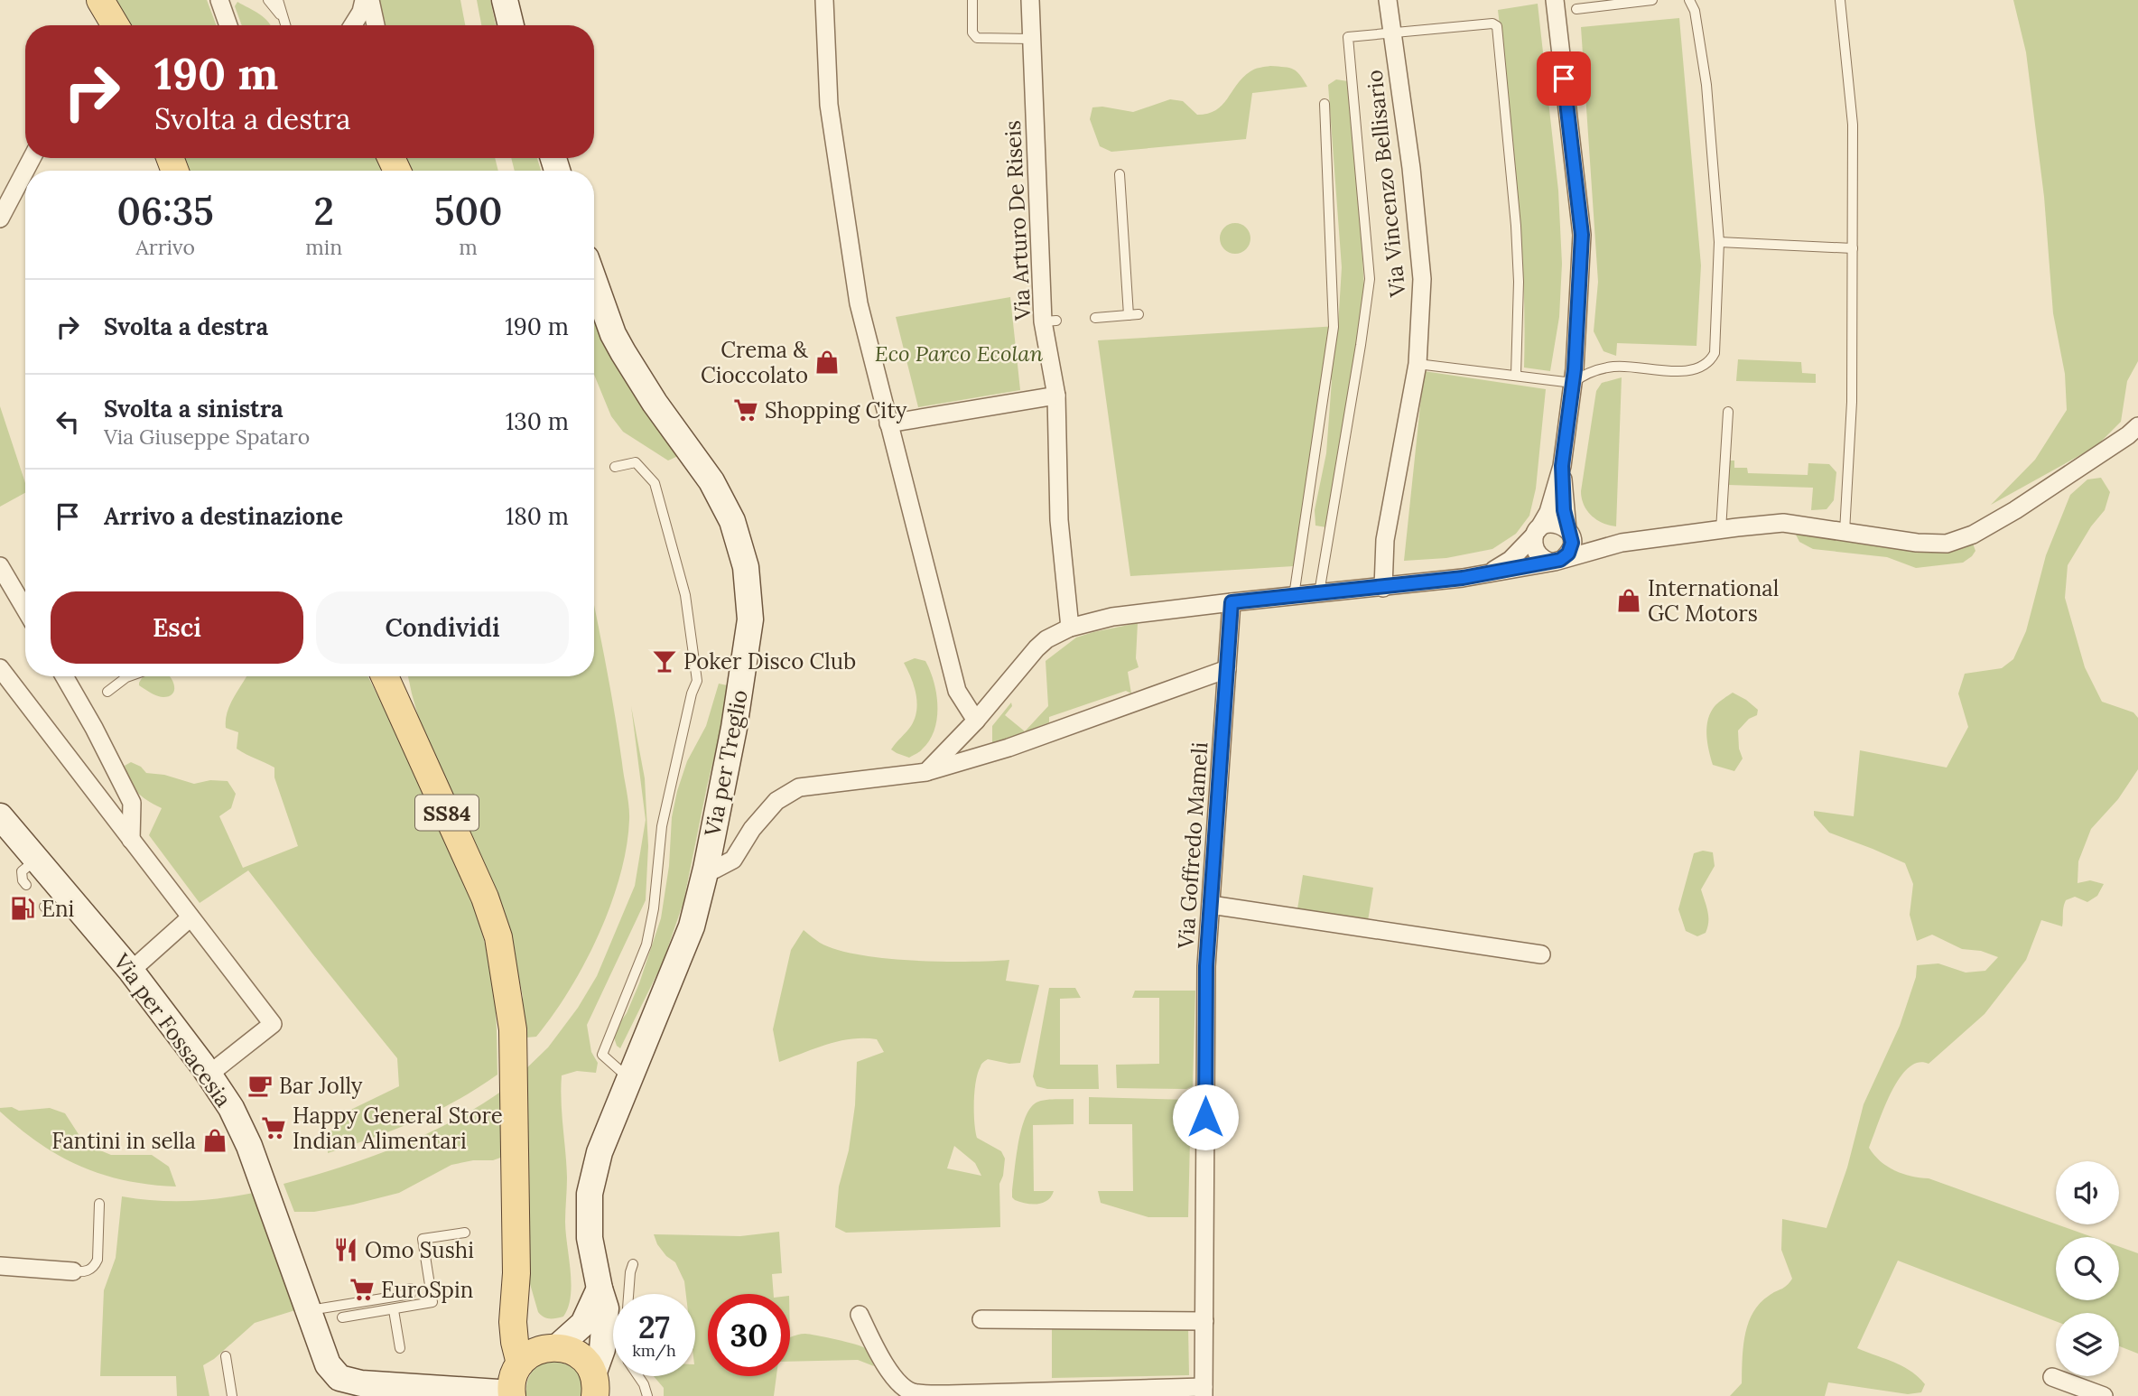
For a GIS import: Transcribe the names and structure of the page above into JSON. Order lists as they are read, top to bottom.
{
  "streets": {
    "main road": ["Via per Treglio", "SS84", "Via per Fossacesia"],
    "street": ["Via Vincenzo Bellisario", "Via Arturo De Riseis", "Via Goffredo Mameli"]
  },
  "parks": ["Eco Parco Ecolan"],
  "places": {
    "shop": ["Crema & Cioccolato", "International GC Motors", "Fantini in sella"],
    "supermarket": ["Shopping City", "Happy General Store Indian Alimentari", "EuroSpin"],
    "bar": ["Poker Disco Club"],
    "fuel station": ["Eni"],
    "cafe": ["Bar Jolly"],
    "restaurant": ["Omo Sushi"]
  },
  "page": {
    "turn": ["190 m", "Svolta a destra"],
    "eta": [
      "06:35",
      "Arrivo",
      "2",
      "min",
      "500",
      "m"
    ],
    "list": [
      {
        "name": "Svolta a destra",
        "value": "190 m"
      },
      {
        "name": "Svolta a sinistra",
        "note": "Via Giuseppe Spataro",
        "value": "130 m"
      },
      {
        "name": "Arrivo a destinazione",
        "value": "180 m"
      }
    ],
    "buttons": ["Esci", "Condividi"],
    "speed": "27 km/h",
    "limit": "30"
  }
}
